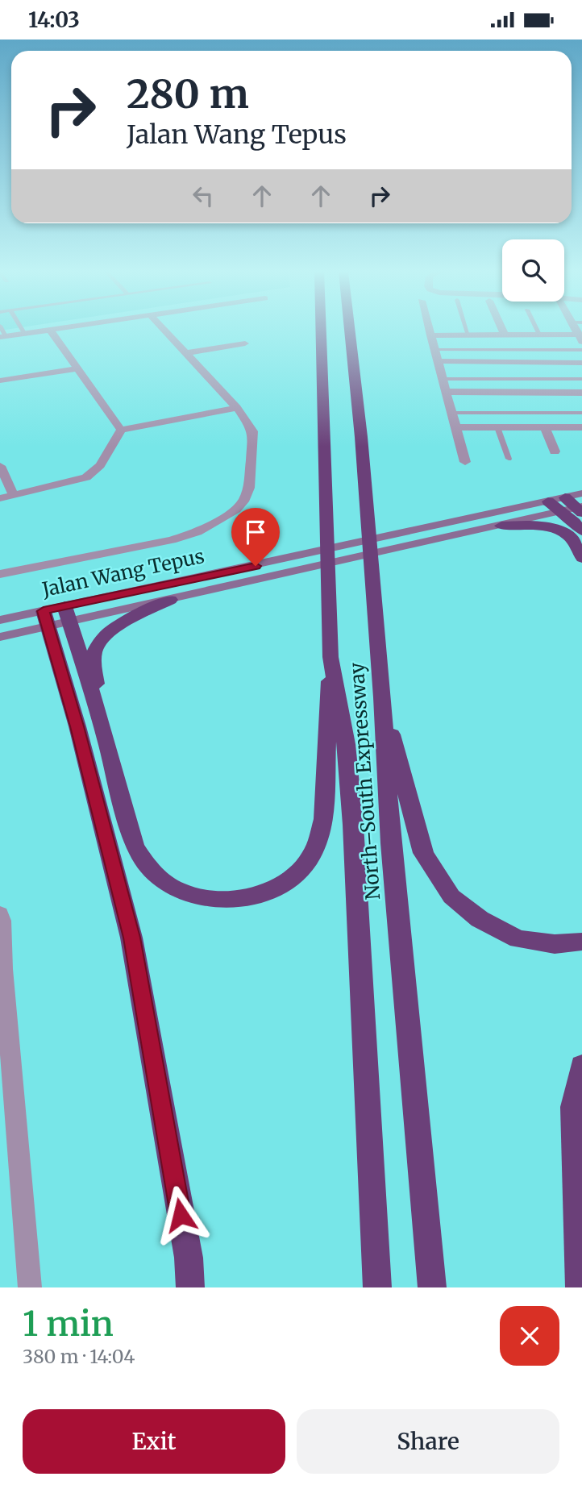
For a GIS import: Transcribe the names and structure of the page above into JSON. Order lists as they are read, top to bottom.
{
  "streets": {
    "highway": ["North–South Expressway"],
    "main road": ["Jalan Wang Tepus"]
  },
  "page": {
    "status": "14:03",
    "turn": ["280 m", "Jalan Wang Tepus"],
    "heading": ["1 min", "380 m · 14:04"],
    "buttons": ["Exit", "Share"]
  }
}
